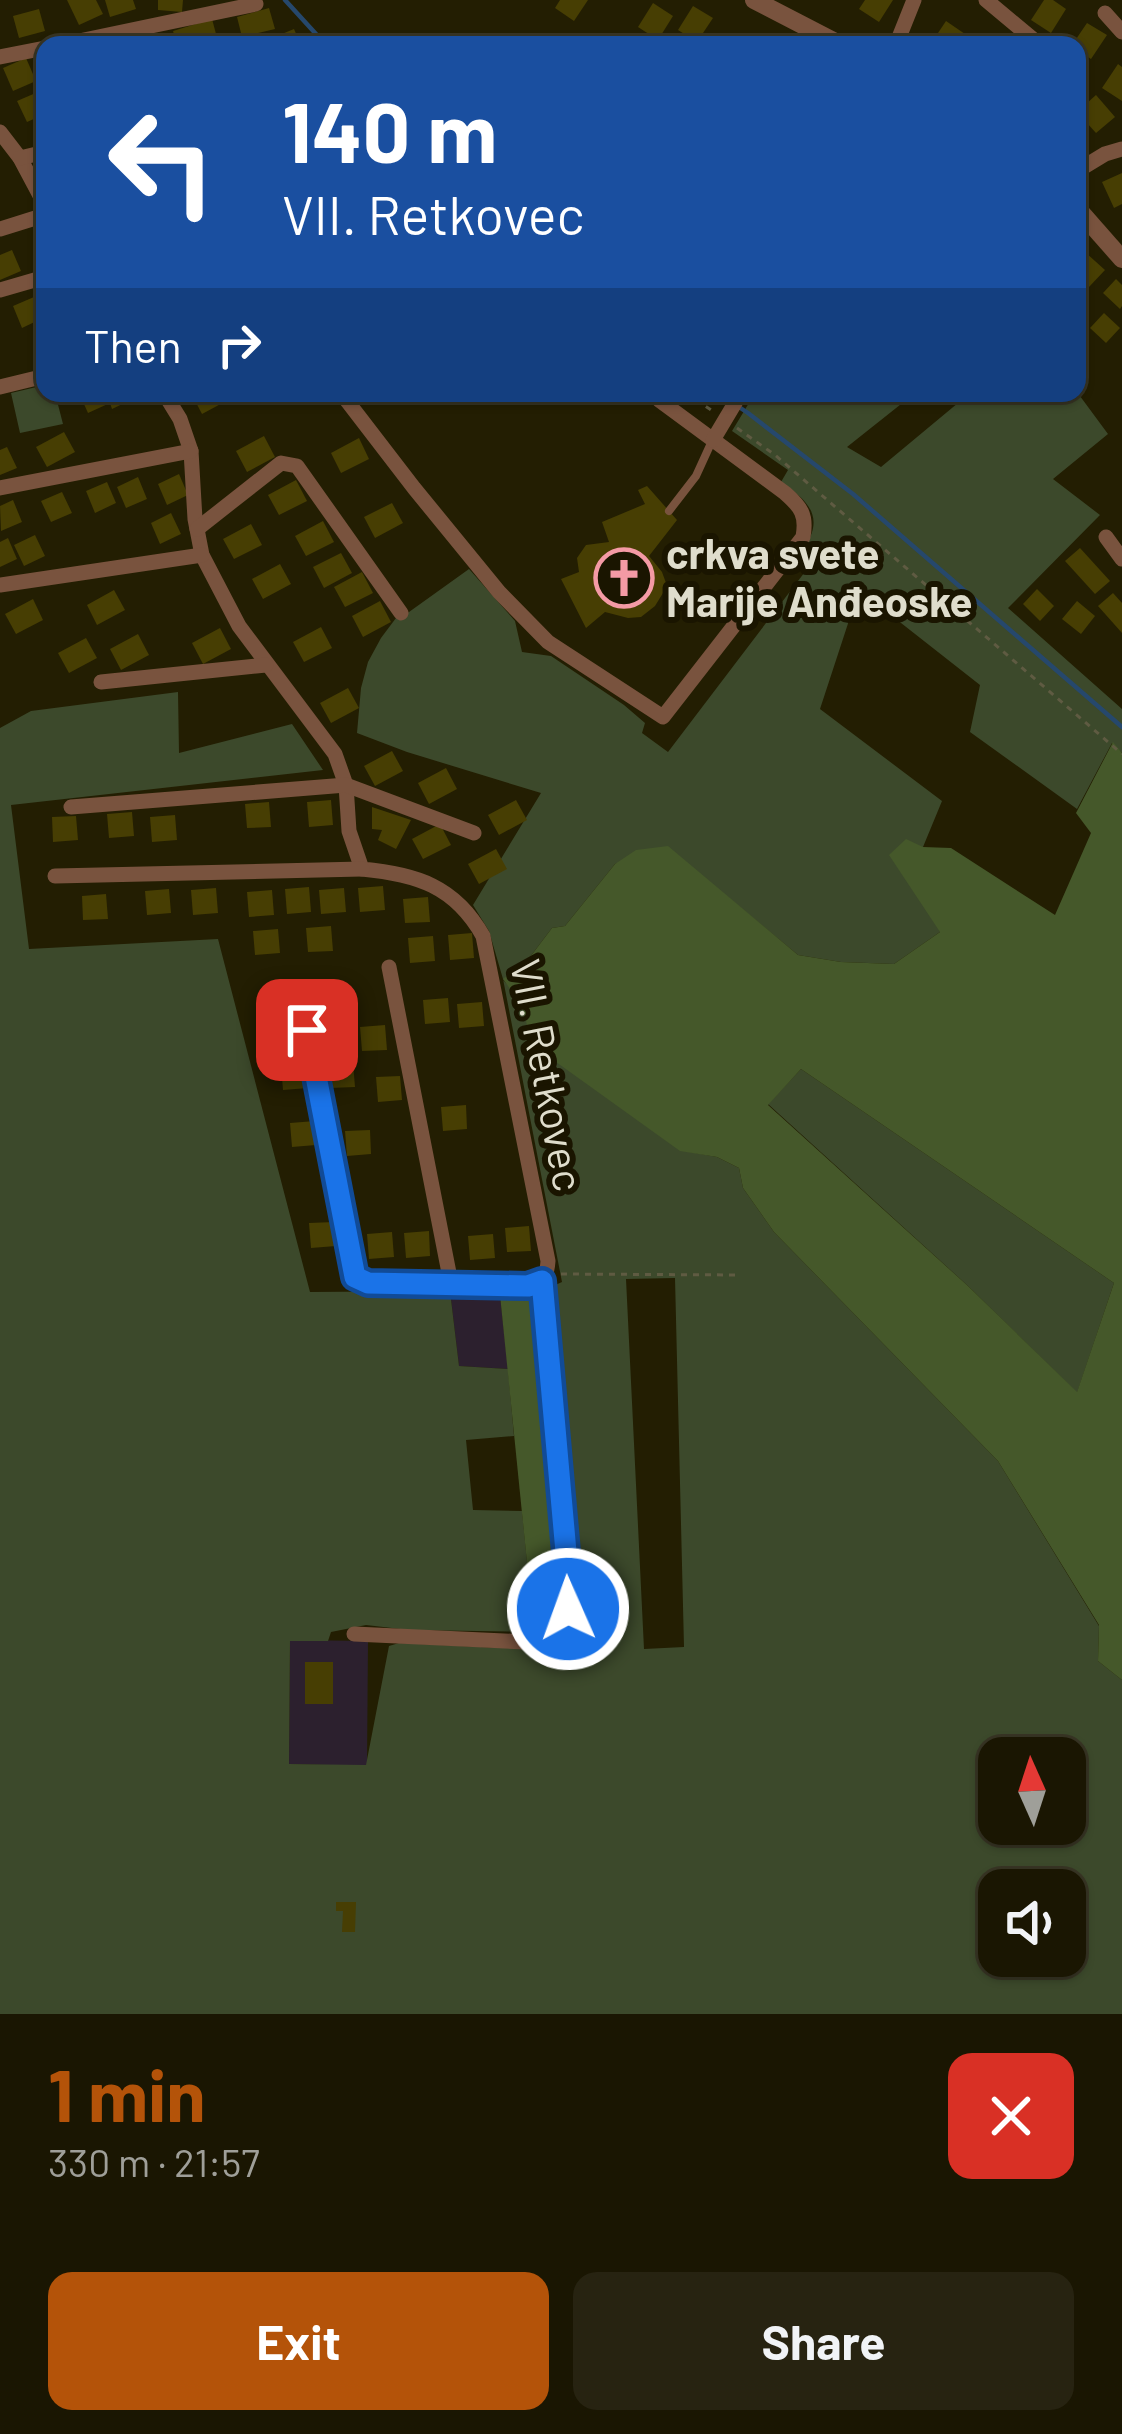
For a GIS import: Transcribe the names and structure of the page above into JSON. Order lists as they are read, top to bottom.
{
  "streets": {
    "street": ["VII. Retkovec"]
  },
  "places": {
    "church": ["crkva svete Marije Anđeoske"]
  },
  "north": "top",
  "page": {
    "turn": ["140 m", "VII. Retkovec"],
    "then": "Then",
    "heading": ["1 min", "330 m · 21:57"],
    "buttons": ["Exit", "Share"]
  }
}
